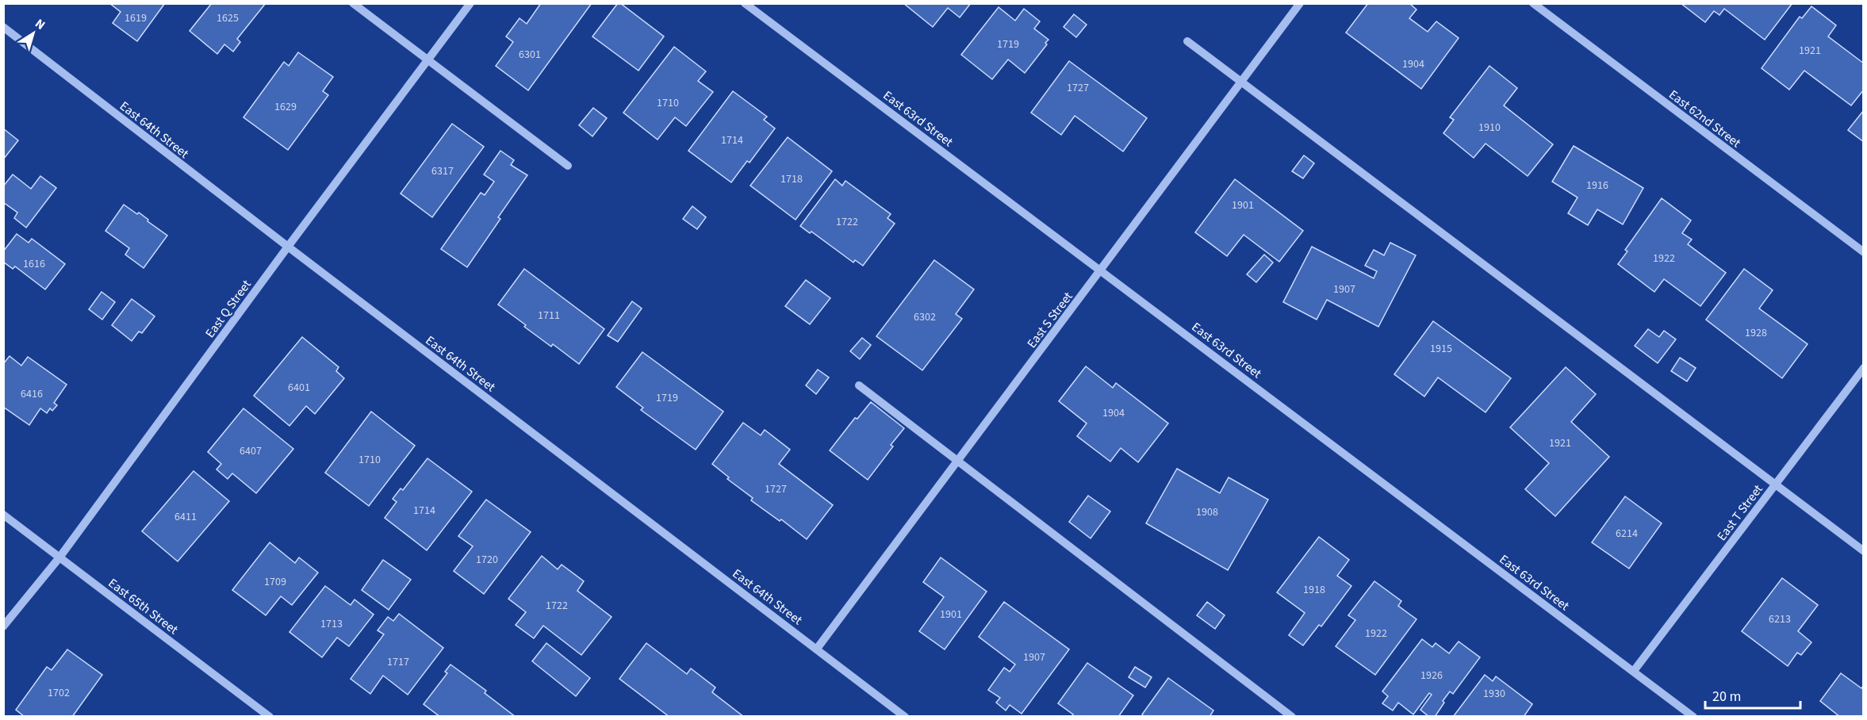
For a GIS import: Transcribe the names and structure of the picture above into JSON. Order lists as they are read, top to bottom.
{
  "streets": {
    "street": [
      "East 63rd Street",
      "East 62nd Street",
      "East 64th Street",
      "East Q Street",
      "East S Street",
      "East T Street",
      "East 65th Street"
    ]
  },
  "crossings": [
    ["East 63rd Street", "East S Street"],
    ["East 63rd Street", "East T Street"],
    ["East 64th Street", "East Q Street"],
    ["East 64th Street", "East S Street"],
    ["East Q Street", "East 65th Street"]
  ],
  "house_numbers": [
    "1619",
    "1625",
    "1719",
    "1921",
    "6301",
    "1904",
    "1727",
    "1710",
    "1629",
    "1910",
    "1714",
    "6317",
    "1718",
    "1916",
    "1901",
    "1722",
    "1922",
    "1616",
    "1907",
    "1711",
    "6302",
    "1928",
    "1915",
    "6401",
    "6416",
    "1719",
    "1904",
    "1921",
    "6407",
    "1710",
    "1727",
    "1714",
    "1908",
    "6411",
    "6214",
    "1720",
    "1709",
    "1918",
    "1722",
    "1901",
    "6213",
    "1713",
    "1922",
    "1907",
    "1717",
    "1926",
    "1702",
    "1930"
  ],
  "scale_bar": "20 m",
  "north": "top right"
}
